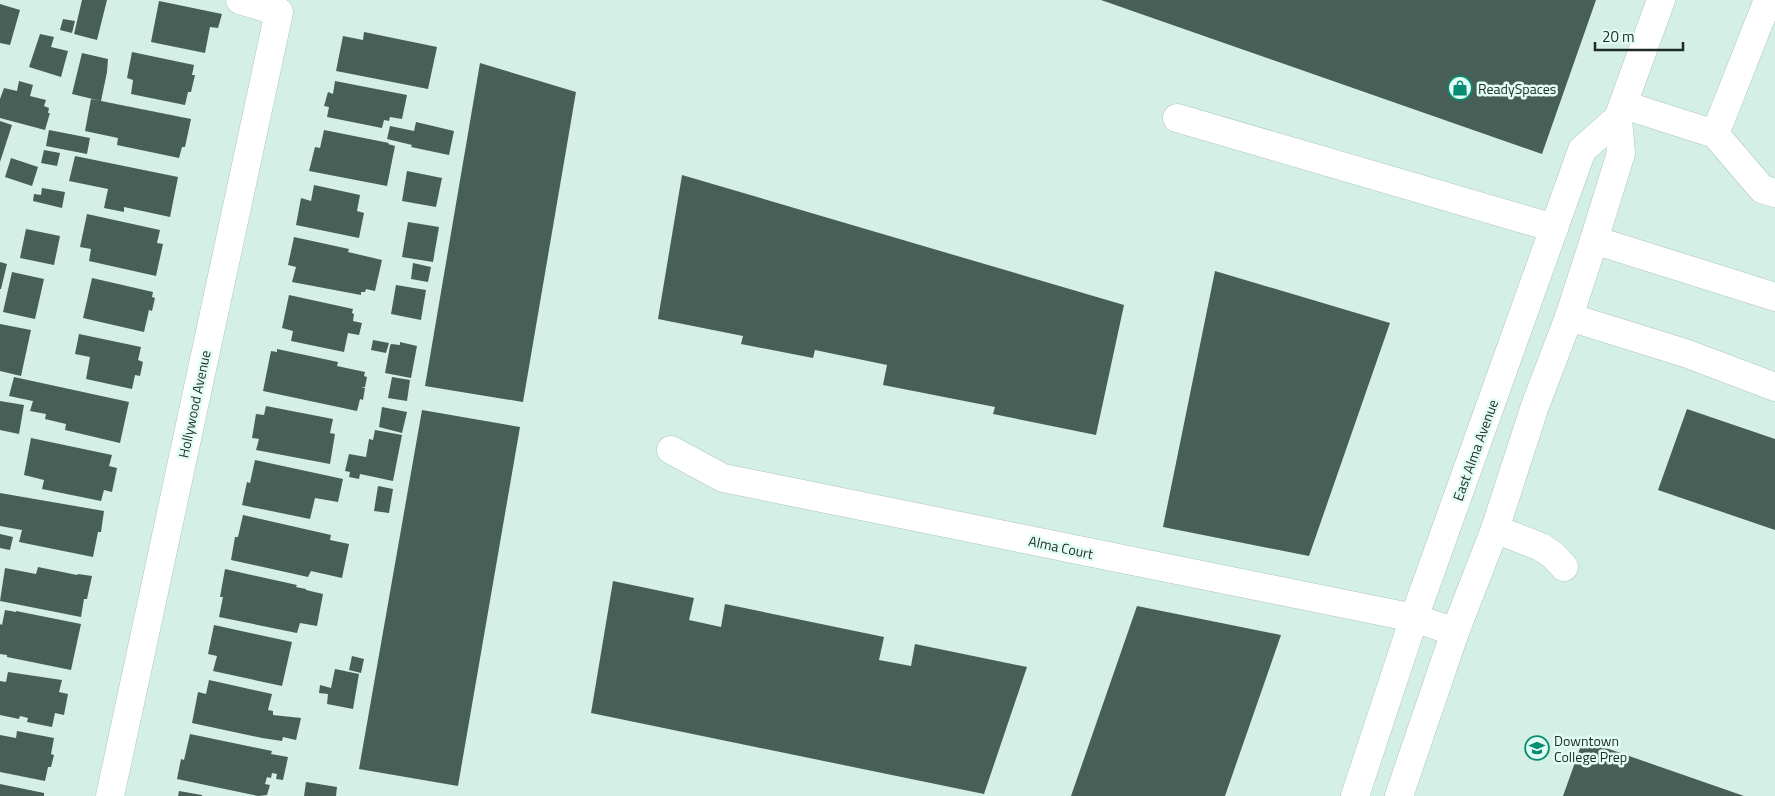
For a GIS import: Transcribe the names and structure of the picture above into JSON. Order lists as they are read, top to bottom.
{
  "streets": {
    "street": ["Hollywood Avenue", "East Alma Avenue", "Alma Court"]
  },
  "crossings": [
    ["East Alma Avenue", "Alma Court"]
  ],
  "places": {
    "shop": ["ReadySpaces"],
    "school or university": ["Downtown College Prep"]
  },
  "scale_bar": "20 m"
}
